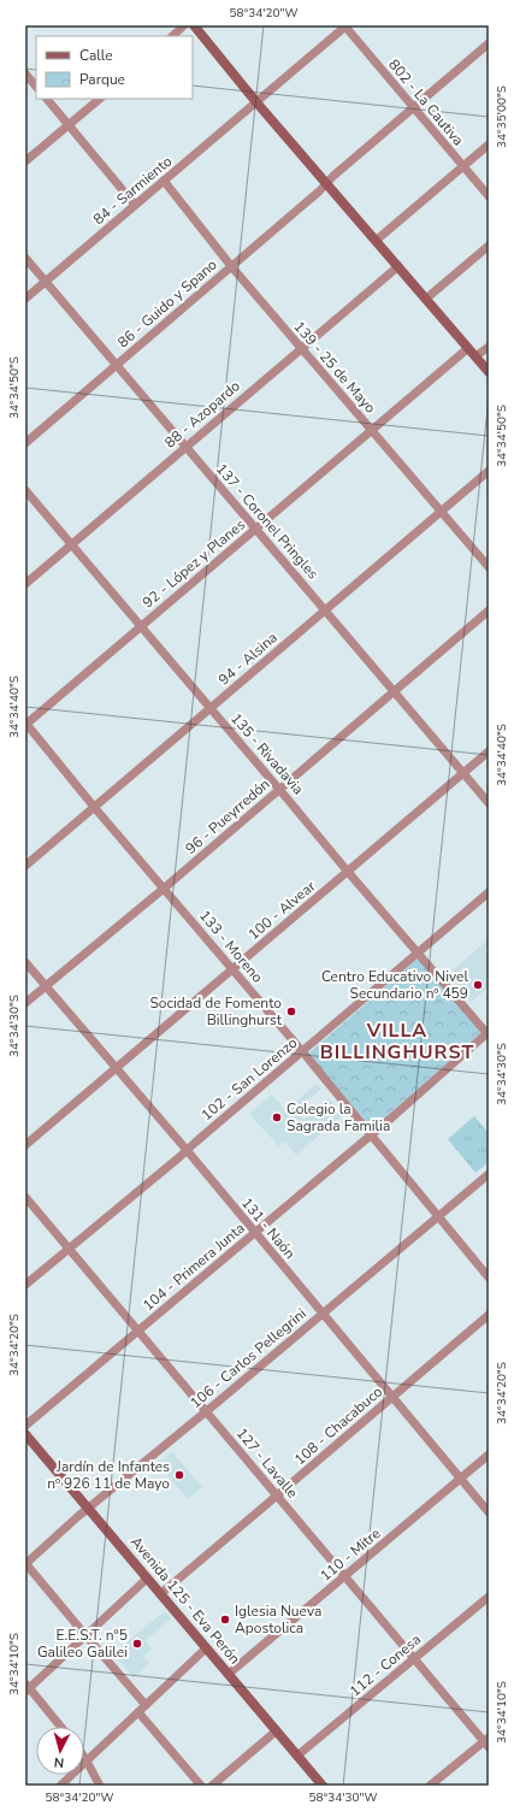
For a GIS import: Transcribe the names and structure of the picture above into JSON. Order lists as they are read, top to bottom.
{
  "streets": {
    "main road": ["Avenida 125 - Eva Perón"],
    "street": [
      "802 - La Cautiva",
      "84 - Sarmiento",
      "86 - Guido y Spano",
      "139 - 25 de Mayo",
      "88 - Azopardo",
      "137 - Coronel Pringles",
      "92 - López y Planes",
      "94 - Alsina",
      "135 - Rivadavia",
      "96 - Pueyrredón",
      "100 - Alvear",
      "133 - Moreno",
      "102 - San Lorenzo",
      "131 - Naón",
      "104 - Primera Junta",
      "106 - Carlos Pellegrini",
      "108 - Chacabuco",
      "127 - Lavalle",
      "110 - Mitre",
      "112 - Conesa"
    ]
  },
  "crossings": [
    ["802 - La Cautiva", "84 - Sarmiento"],
    ["802 - La Cautiva", "86 - Guido y Spano"],
    ["84 - Sarmiento", "139 - 25 de Mayo"],
    ["84 - Sarmiento", "137 - Coronel Pringles"],
    ["86 - Guido y Spano", "139 - 25 de Mayo"],
    ["86 - Guido y Spano", "137 - Coronel Pringles"],
    ["139 - 25 de Mayo", "88 - Azopardo"],
    ["139 - 25 de Mayo", "92 - López y Planes"],
    ["139 - 25 de Mayo", "94 - Alsina"],
    ["88 - Azopardo", "137 - Coronel Pringles"],
    ["88 - Azopardo", "135 - Rivadavia"],
    ["137 - Coronel Pringles", "92 - López y Planes"],
    ["137 - Coronel Pringles", "94 - Alsina"],
    ["137 - Coronel Pringles", "96 - Pueyrredón"],
    ["137 - Coronel Pringles", "100 - Alvear"],
    ["92 - López y Planes", "135 - Rivadavia"],
    ["92 - López y Planes", "133 - Moreno"],
    ["94 - Alsina", "135 - Rivadavia"],
    ["94 - Alsina", "133 - Moreno"],
    ["135 - Rivadavia", "96 - Pueyrredón"],
    ["135 - Rivadavia", "100 - Alvear"],
    ["135 - Rivadavia", "102 - San Lorenzo"],
    ["135 - Rivadavia", "104 - Primera Junta"],
    ["96 - Pueyrredón", "133 - Moreno"],
    ["96 - Pueyrredón", "131 - Naón"],
    ["100 - Alvear", "133 - Moreno"],
    ["100 - Alvear", "131 - Naón"],
    ["133 - Moreno", "102 - San Lorenzo"],
    ["133 - Moreno", "104 - Primera Junta"],
    ["133 - Moreno", "106 - Carlos Pellegrini"],
    ["102 - San Lorenzo", "131 - Naón"],
    ["102 - San Lorenzo", "127 - Lavalle"],
    ["131 - Naón", "104 - Primera Junta"],
    ["131 - Naón", "106 - Carlos Pellegrini"],
    ["131 - Naón", "108 - Chacabuco"],
    ["131 - Naón", "110 - Mitre"],
    ["104 - Primera Junta", "127 - Lavalle"],
    ["106 - Carlos Pellegrini", "127 - Lavalle"],
    ["106 - Carlos Pellegrini", "Avenida 125 - Eva Perón"],
    ["108 - Chacabuco", "127 - Lavalle"],
    ["108 - Chacabuco", "Avenida 125 - Eva Perón"],
    ["127 - Lavalle", "110 - Mitre"],
    ["127 - Lavalle", "112 - Conesa"],
    ["110 - Mitre", "Avenida 125 - Eva Perón"],
    ["Avenida 125 - Eva Perón", "112 - Conesa"]
  ],
  "districts": ["VILLA BILLINGHURST"],
  "places": [
    "Centro Educativo Nivel Secundario nº 459",
    "Socidad de Fomento Billinghurst",
    "Colegio la Sagrada Familia",
    "Jardín de Infantes nº 926 11 de Mayo",
    "Iglesia Nueva Apostolica",
    "E.E.S.T. n°5 Galileo Galilei"
  ],
  "legend": ["Calle", "Parque"],
  "north": "bottom",
  "coordinates": [
    "58°34'20\"W",
    "34°35'00\"S",
    "34°34'50\"S",
    "34°34'40\"S",
    "34°34'30\"S",
    "34°34'20\"S",
    "34°34'10\"S",
    "58°34'30\"W"
  ]
}
